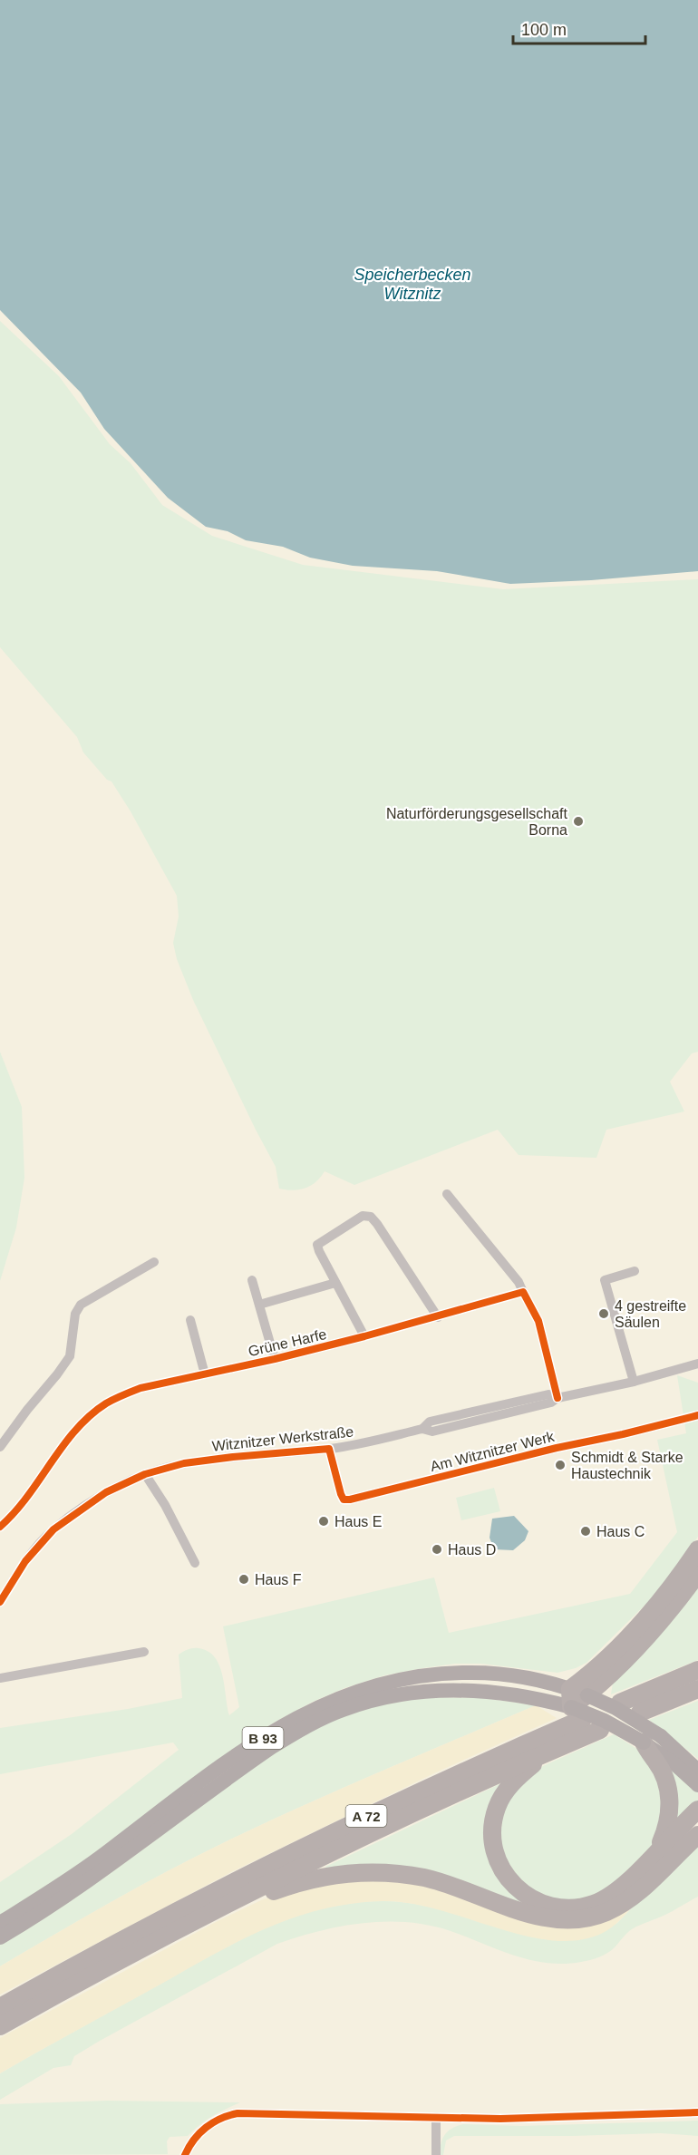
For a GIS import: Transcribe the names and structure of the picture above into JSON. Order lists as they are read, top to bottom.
{
  "streets": {
    "highway": ["A 72"],
    "main road": ["B 93"],
    "street": ["Grüne Harfe", "Witznitzer Werkstraße", "Am Witznitzer Werk"]
  },
  "crossings": [
    ["Witznitzer Werkstraße", "Am Witznitzer Werk"],
    ["B 93", "A 72"]
  ],
  "water": ["Speicherbecken Witznitz"],
  "places": [
    "Naturförderungsgesellschaft Borna",
    "4 gestreifte Säulen",
    "Schmidt & Starke Haustechnik",
    "Haus E",
    "Haus C",
    "Haus D",
    "Haus F"
  ],
  "scale_bar": "100 m"
}
